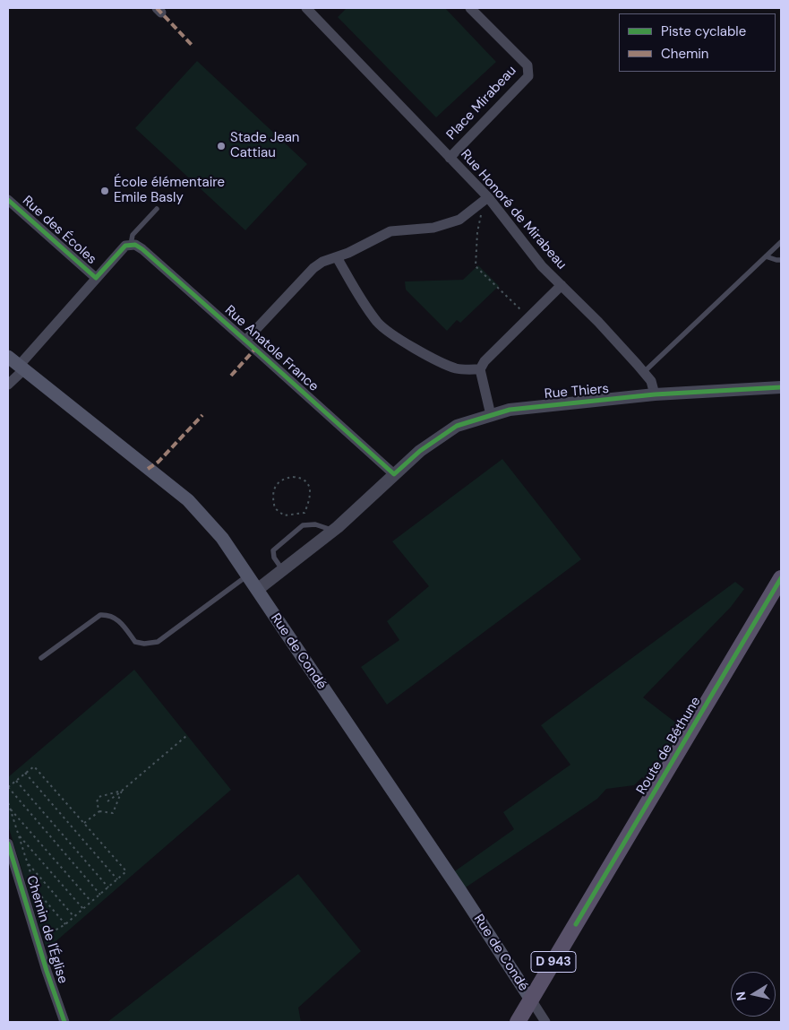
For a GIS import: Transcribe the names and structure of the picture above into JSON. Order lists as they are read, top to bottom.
{
  "streets": {
    "main road": ["Rue de Condé", "Route de Béthune", "D 943"],
    "street": [
      "Place Mirabeau",
      "Rue Honoré de Mirabeau",
      "Rue des Écoles",
      "Rue Anatole France",
      "Rue Thiers",
      "Chemin de l'Église"
    ]
  },
  "crossings": [
    ["Place Mirabeau", "Rue Honoré de Mirabeau"],
    ["Rue Honoré de Mirabeau", "Rue Thiers"],
    ["Rue Anatole France", "Rue Thiers"],
    ["Rue Thiers", "Rue de Condé"],
    ["Rue de Condé", "Route de Béthune"]
  ],
  "places": ["Stade Jean Cattiau", "École élémentaire Emile Basly"],
  "legend": ["Piste cyclable", "Chemin"],
  "north": "left"
}
